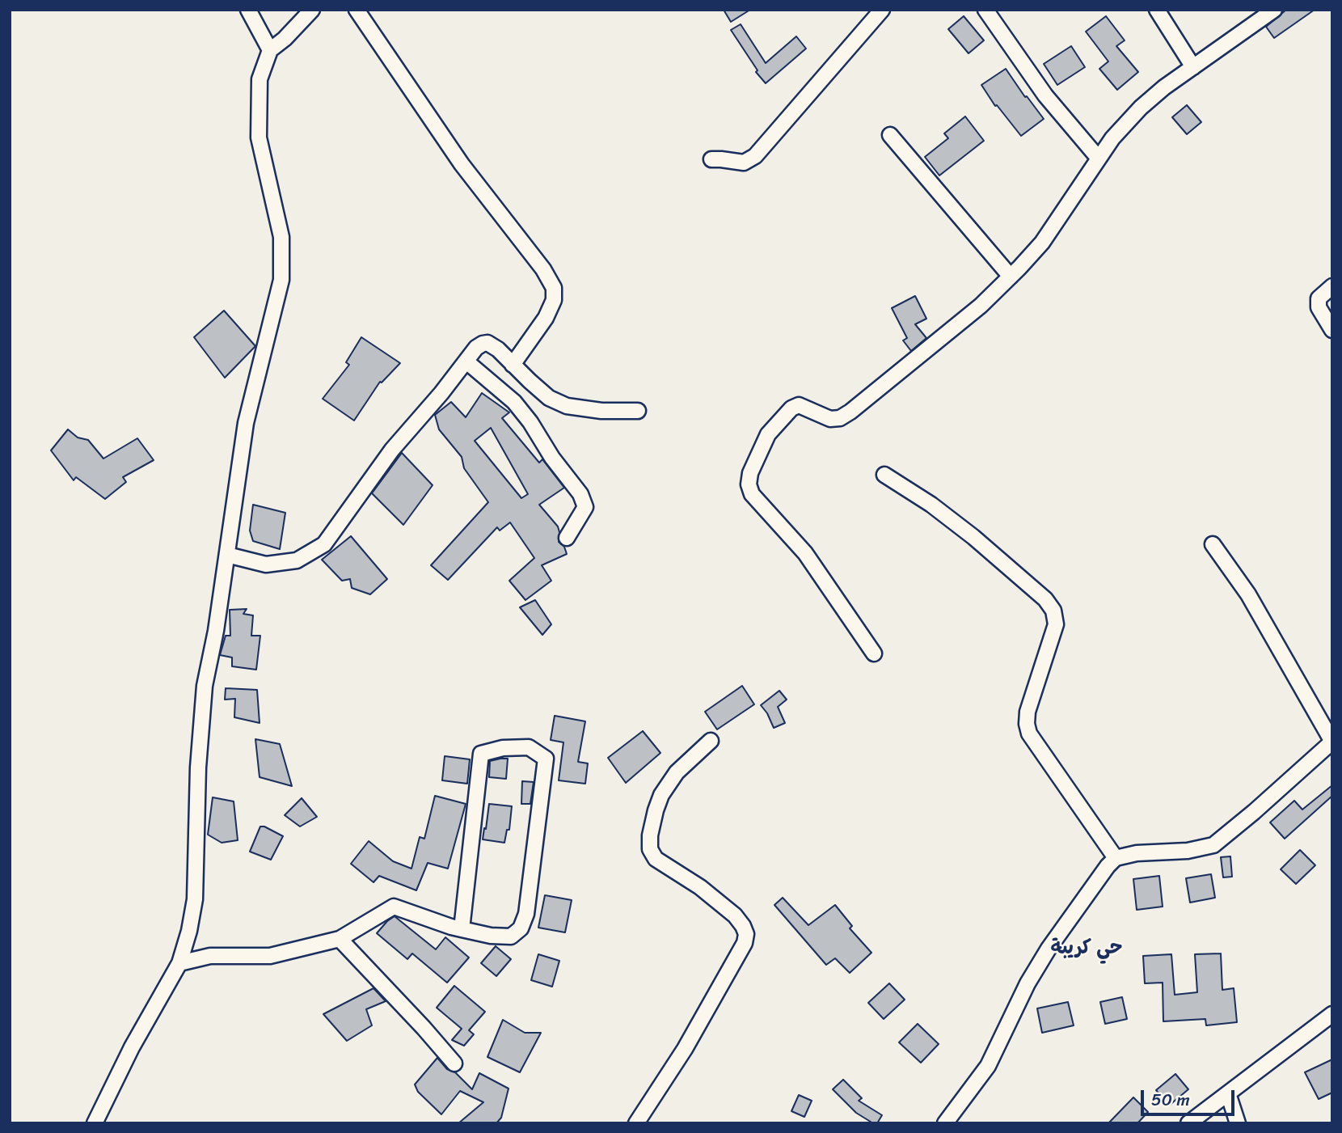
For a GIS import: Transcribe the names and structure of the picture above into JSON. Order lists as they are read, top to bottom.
{
  "districts": ["حي كريبة"],
  "scale_bar": "50 m"
}
